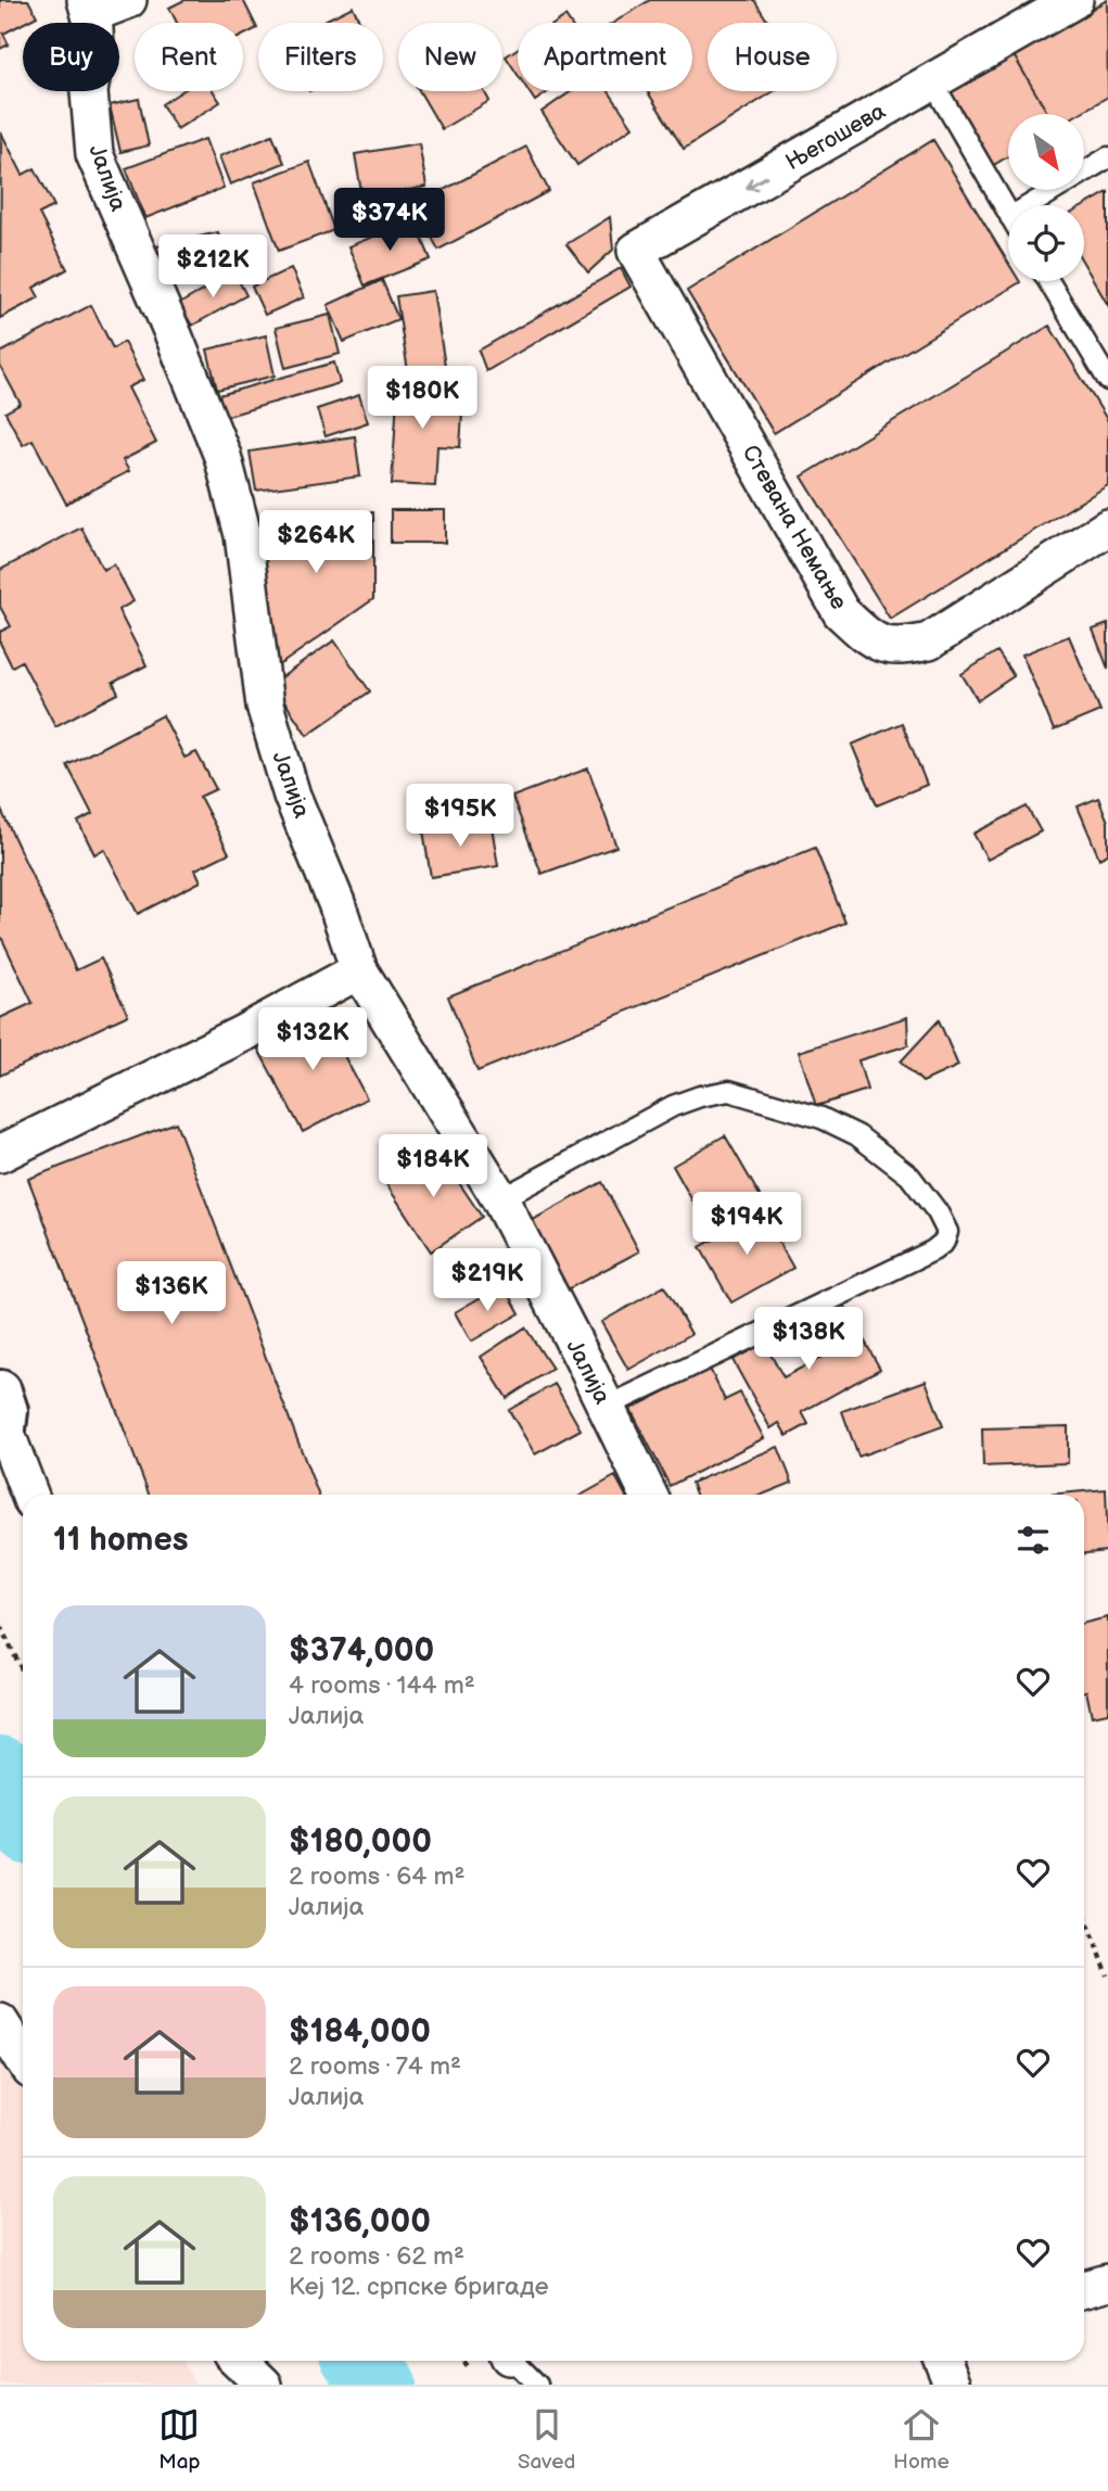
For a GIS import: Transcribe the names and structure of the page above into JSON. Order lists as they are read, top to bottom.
{
  "streets": {
    "street": ["Његошева", "Јалија", "Стевана Немање"]
  },
  "crossings": [
    ["Његошева", "Стевана Немање"]
  ],
  "one_way": ["Његошева"],
  "north": "bottom right",
  "page": {
    "chip": [
      "Buy",
      "Rent",
      "Filters",
      "New",
      "Apartment",
      "House"
    ],
    "price": [
      "$374K",
      "$212K",
      "$180K",
      "$264K",
      "$195K",
      "$132K",
      "$184K",
      "$194K",
      "$219K",
      "$136K",
      "$138K"
    ],
    "heading": "11 homes",
    "list": [
      {
        "name": "$374,000",
        "note": "4 rooms · 144 m² · Јалија"
      },
      {
        "name": "$180,000",
        "note": "2 rooms · 64 m² · Јалија"
      },
      {
        "name": "$184,000",
        "note": "2 rooms · 74 m² · Јалија"
      },
      {
        "name": "$136,000",
        "note": "2 rooms · 62 m² · Кеј 12. српске бригаде"
      }
    ],
    "tabs": ["Map", "Saved", "Home"]
  }
}
